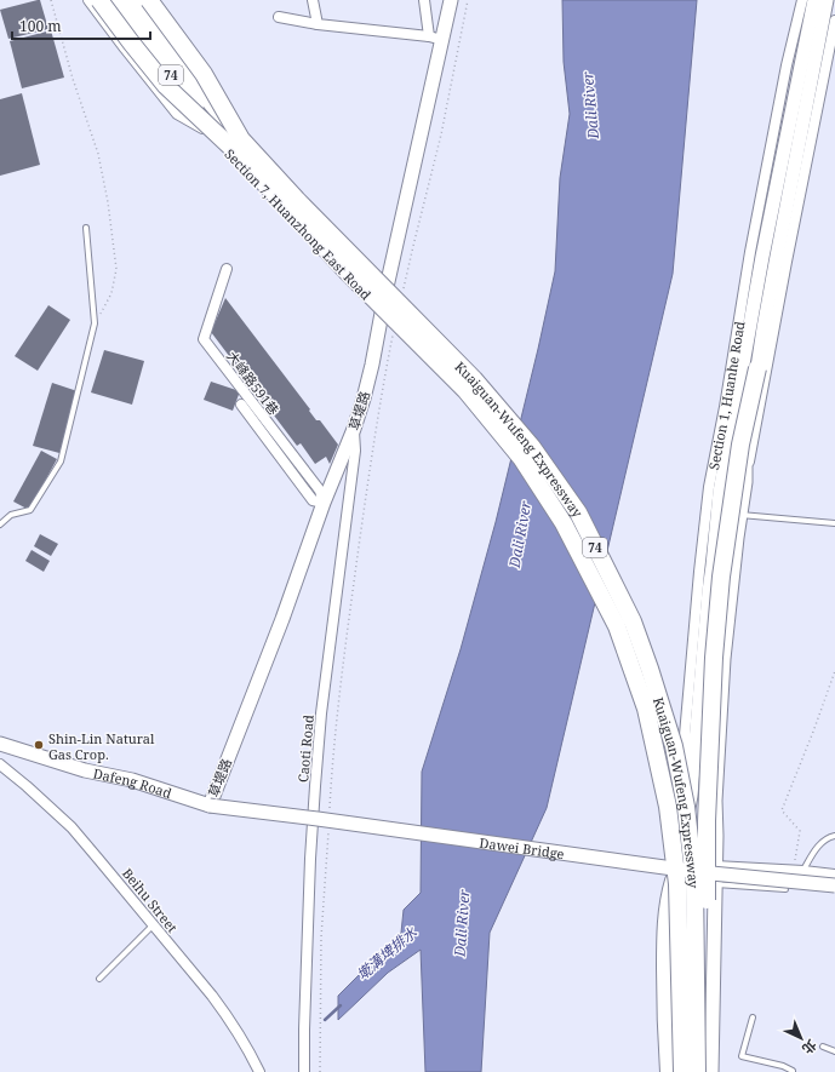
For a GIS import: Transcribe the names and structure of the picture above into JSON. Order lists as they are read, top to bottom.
{
  "streets": {
    "highway": ["74", "Kuaiguan-Wufeng Expressway"],
    "street": [
      "Section 7, Huanzhong East Road",
      "大峰路591巷",
      "Section 1, Huanhe Road",
      "草堤路",
      "Caoti Road",
      "Dafeng Road",
      "Dawei Bridge",
      "Beihu Street"
    ]
  },
  "crossings": [
    ["Section 7, Huanzhong East Road", "草堤路"],
    ["大峰路591巷", "草堤路"],
    ["草堤路", "Caoti Road"],
    ["草堤路", "Dafeng Road"],
    ["草堤路", "Dawei Bridge"],
    ["Dafeng Road", "Dawei Bridge"]
  ],
  "water": ["Dali River", "墘溝埤排水"],
  "places": ["Shin-Lin Natural Gas Crop."],
  "scale_bar": "100 m",
  "north": "bottom right"
}
